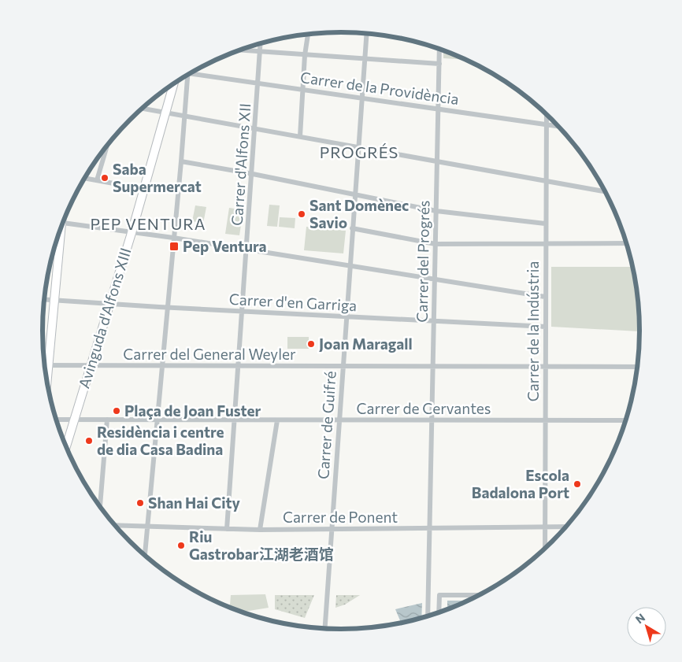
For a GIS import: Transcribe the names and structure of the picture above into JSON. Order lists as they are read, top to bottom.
{
  "streets": {
    "main road": ["Avinguda d'Alfons XIII"],
    "street": [
      "Carrer de la Providència",
      "Carrer d'Alfons XII",
      "Carrer del Progrés",
      "Carrer d'en Garriga",
      "Carrer de la Indústria",
      "Carrer del General Weyler",
      "Carrer de Cervantes",
      "Carrer de Guifré",
      "Carrer de Ponent"
    ]
  },
  "crossings": [
    ["Carrer de la Providència", "Carrer d'Alfons XII"],
    ["Carrer de la Providència", "Carrer del Progrés"],
    ["Carrer de la Providència", "Carrer de la Indústria"],
    ["Carrer de la Providència", "Carrer de Guifré"],
    ["Carrer d'Alfons XII", "Carrer d'en Garriga"],
    ["Carrer d'Alfons XII", "Carrer del General Weyler"],
    ["Carrer d'Alfons XII", "Carrer de Cervantes"],
    ["Carrer d'Alfons XII", "Carrer de Ponent"],
    ["Carrer del Progrés", "Carrer d'en Garriga"],
    ["Carrer del Progrés", "Carrer del General Weyler"],
    ["Carrer del Progrés", "Carrer de Cervantes"],
    ["Carrer del Progrés", "Carrer de Ponent"],
    ["Carrer d'en Garriga", "Avinguda d'Alfons XIII"],
    ["Carrer d'en Garriga", "Carrer de la Indústria"],
    ["Carrer d'en Garriga", "Carrer de Guifré"],
    ["Avinguda d'Alfons XIII", "Carrer del General Weyler"],
    ["Avinguda d'Alfons XIII", "Carrer de Cervantes"],
    ["Carrer de la Indústria", "Carrer del General Weyler"],
    ["Carrer de la Indústria", "Carrer de Cervantes"],
    ["Carrer de la Indústria", "Carrer de Ponent"],
    ["Carrer del General Weyler", "Carrer de Guifré"],
    ["Carrer de Cervantes", "Carrer de Guifré"],
    ["Carrer de Guifré", "Carrer de Ponent"]
  ],
  "districts": ["PROGRÉS", "PEP VENTURA"],
  "places": {
    "other": [
      "Saba Supermercat",
      "Sant Domènec Savio",
      "Joan Maragall",
      "Plaça de Joan Fuster",
      "Residència i centre de dia Casa Badina",
      "Escola Badalona Port",
      "Shan Hai City",
      "Riu Gastrobar江湖老酒馆"
    ],
    "transit": ["Pep Ventura"]
  },
  "north": "top left"
}
